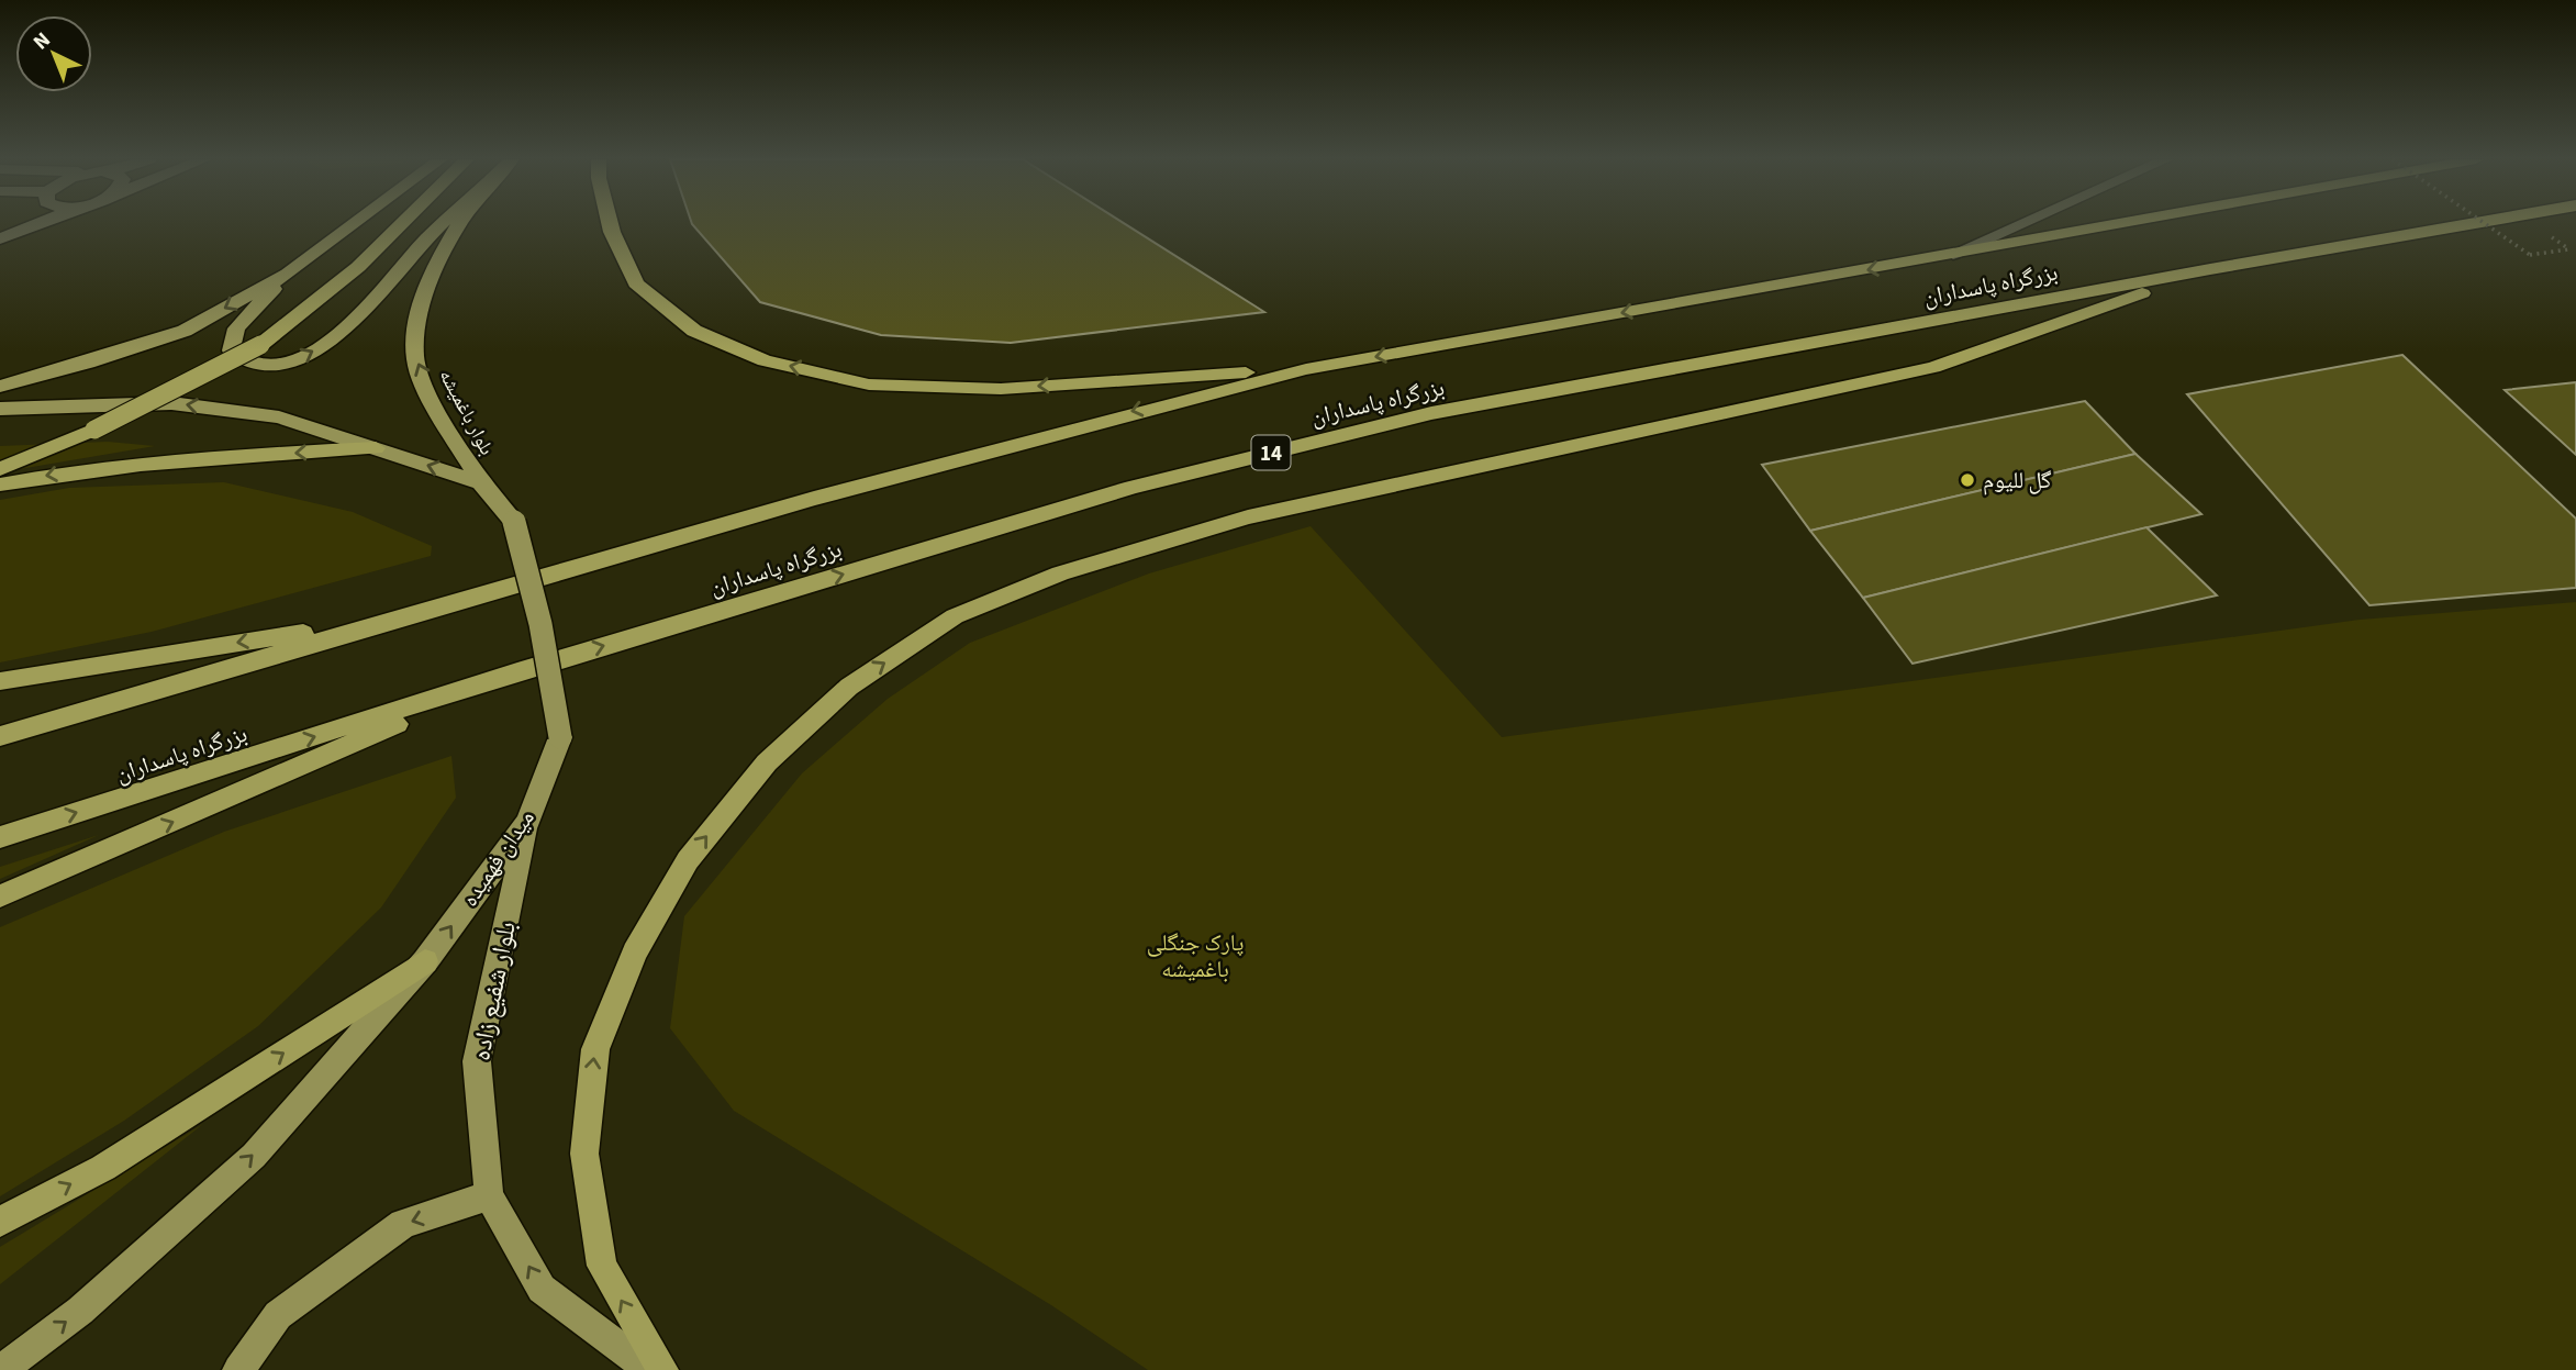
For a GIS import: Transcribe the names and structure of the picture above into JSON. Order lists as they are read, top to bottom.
{
  "streets": {
    "highway": ["بزرگراه پاسداران", "14"],
    "main road": ["بلوار باغمیشه", "میدان فهمیده", "بلوار شفیع زاده"]
  },
  "crossings": [
    ["بلوار باغمیشه", "میدان فهمیده"],
    ["میدان فهمیده", "بلوار شفیع زاده"]
  ],
  "one_way": ["بلوار باغمیشه", "بلوار شفیع زاده"],
  "parks": ["پارک جنگلی باغمیشه"],
  "places": ["گل للیوم"],
  "north": "top left"
}
